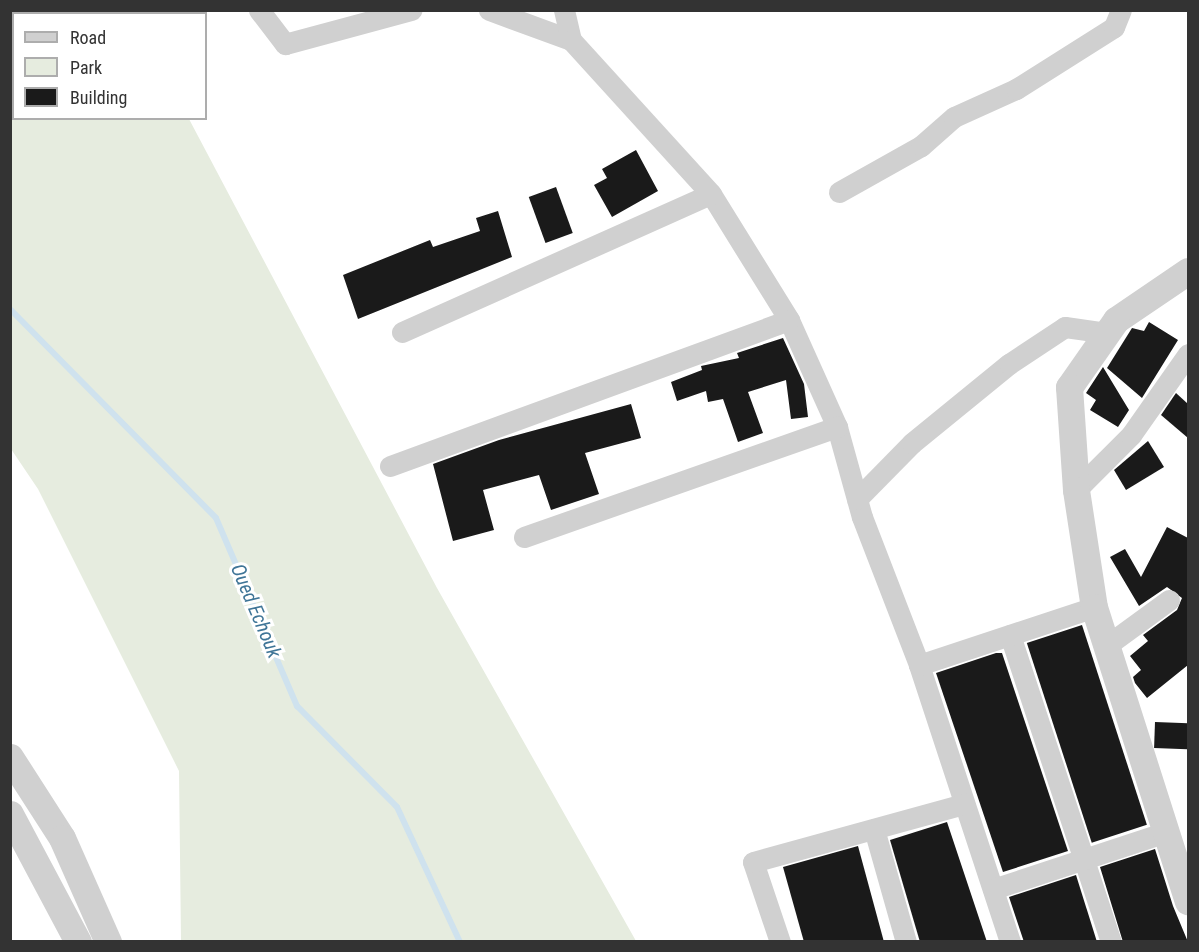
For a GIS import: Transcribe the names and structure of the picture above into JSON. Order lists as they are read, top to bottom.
{
  "water": ["Oued Echouk"],
  "legend": ["Road", "Park", "Building"]
}
